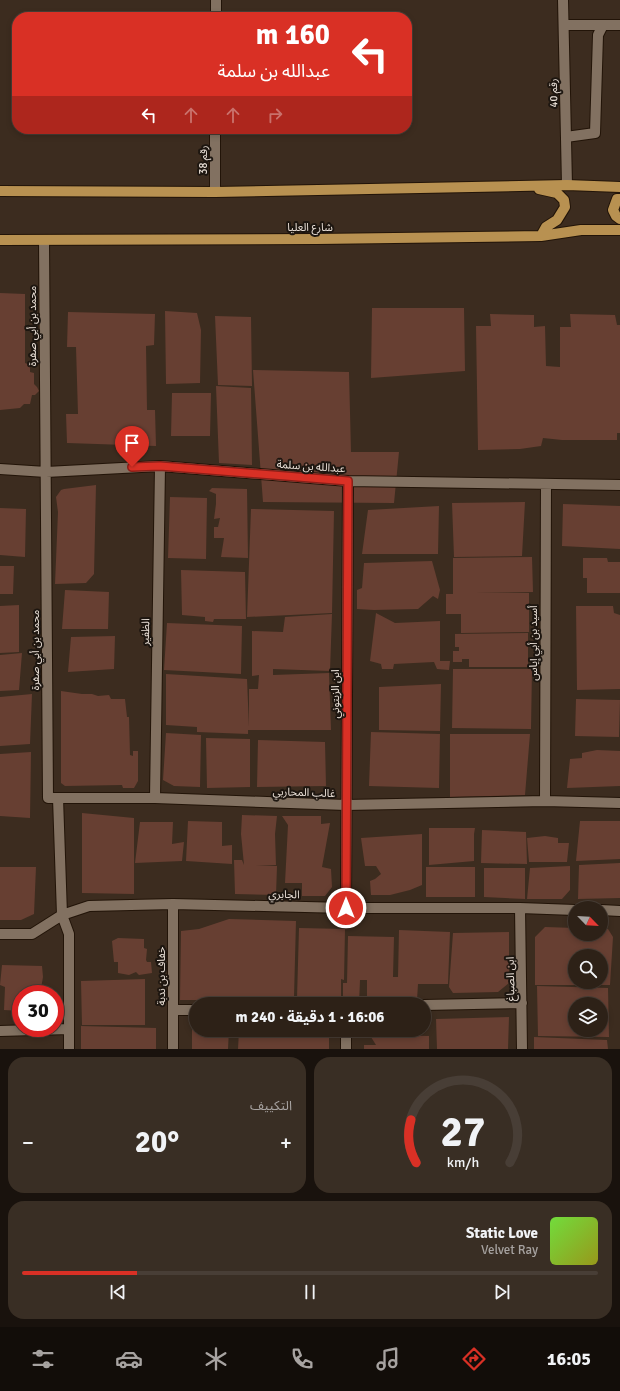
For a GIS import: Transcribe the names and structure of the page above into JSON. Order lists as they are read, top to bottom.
{
  "streets": {
    "main road": ["شارع العليا"],
    "street": [
      "رقم 40",
      "رقم 38",
      "محمد بن أبي صفرة",
      "عبدالله بن سلمة",
      "الظفير",
      "أسيد بن أبي إياس",
      "ابن الزيتوني",
      "غالب المحاربي",
      "الجابري",
      "خفاف بن ندبة",
      "ابن الصباغ"
    ]
  },
  "crossings": [
    ["شارع العليا", "محمد بن أبي صفرة"],
    ["محمد بن أبي صفرة", "عبدالله بن سلمة"],
    ["محمد بن أبي صفرة", "غالب المحاربي"],
    ["عبدالله بن سلمة", "الظفير"],
    ["عبدالله بن سلمة", "أسيد بن أبي إياس"],
    ["عبدالله بن سلمة", "ابن الزيتوني"],
    ["الظفير", "غالب المحاربي"],
    ["أسيد بن أبي إياس", "غالب المحاربي"],
    ["ابن الزيتوني", "غالب المحاربي"],
    ["ابن الزيتوني", "الجابري"],
    ["الجابري", "خفاف بن ندبة"],
    ["الجابري", "ابن الصباغ"]
  ],
  "north": "bottom right",
  "page": {
    "turn": ["160 m", "عبدالله بن سلمة"],
    "limit": "30",
    "trip": "16:06 · 1 دقيقة · 240 m",
    "tile": "التكييف",
    "heat": ["−", "20°", "+"],
    "song": ["Static Love", "Velvet Ray"],
    "tabs": "16:05",
    "gauge": ["27", "km/h"]
  }
}
